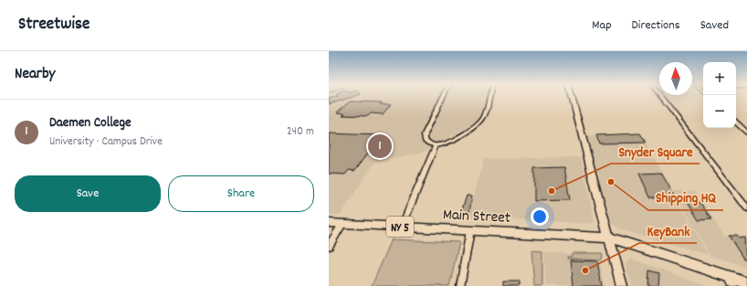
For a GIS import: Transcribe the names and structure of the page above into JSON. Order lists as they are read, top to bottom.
{
  "streets": {
    "main road": ["Main Street", "NY 5"]
  },
  "places": ["Shipping HQ", "Snyder Square", "KeyBank"],
  "north": "top",
  "page": {
    "header": "Streetwise",
    "nav": ["Map", "Directions", "Saved"],
    "heading": "Nearby",
    "map_buttons": ["+", "−"],
    "list": [
      {
        "mark": "1",
        "name": "Daemen College",
        "note": "University · Campus Drive",
        "value": "240 m"
      }
    ],
    "pins": "1",
    "buttons": ["Save", "Share"]
  }
}
